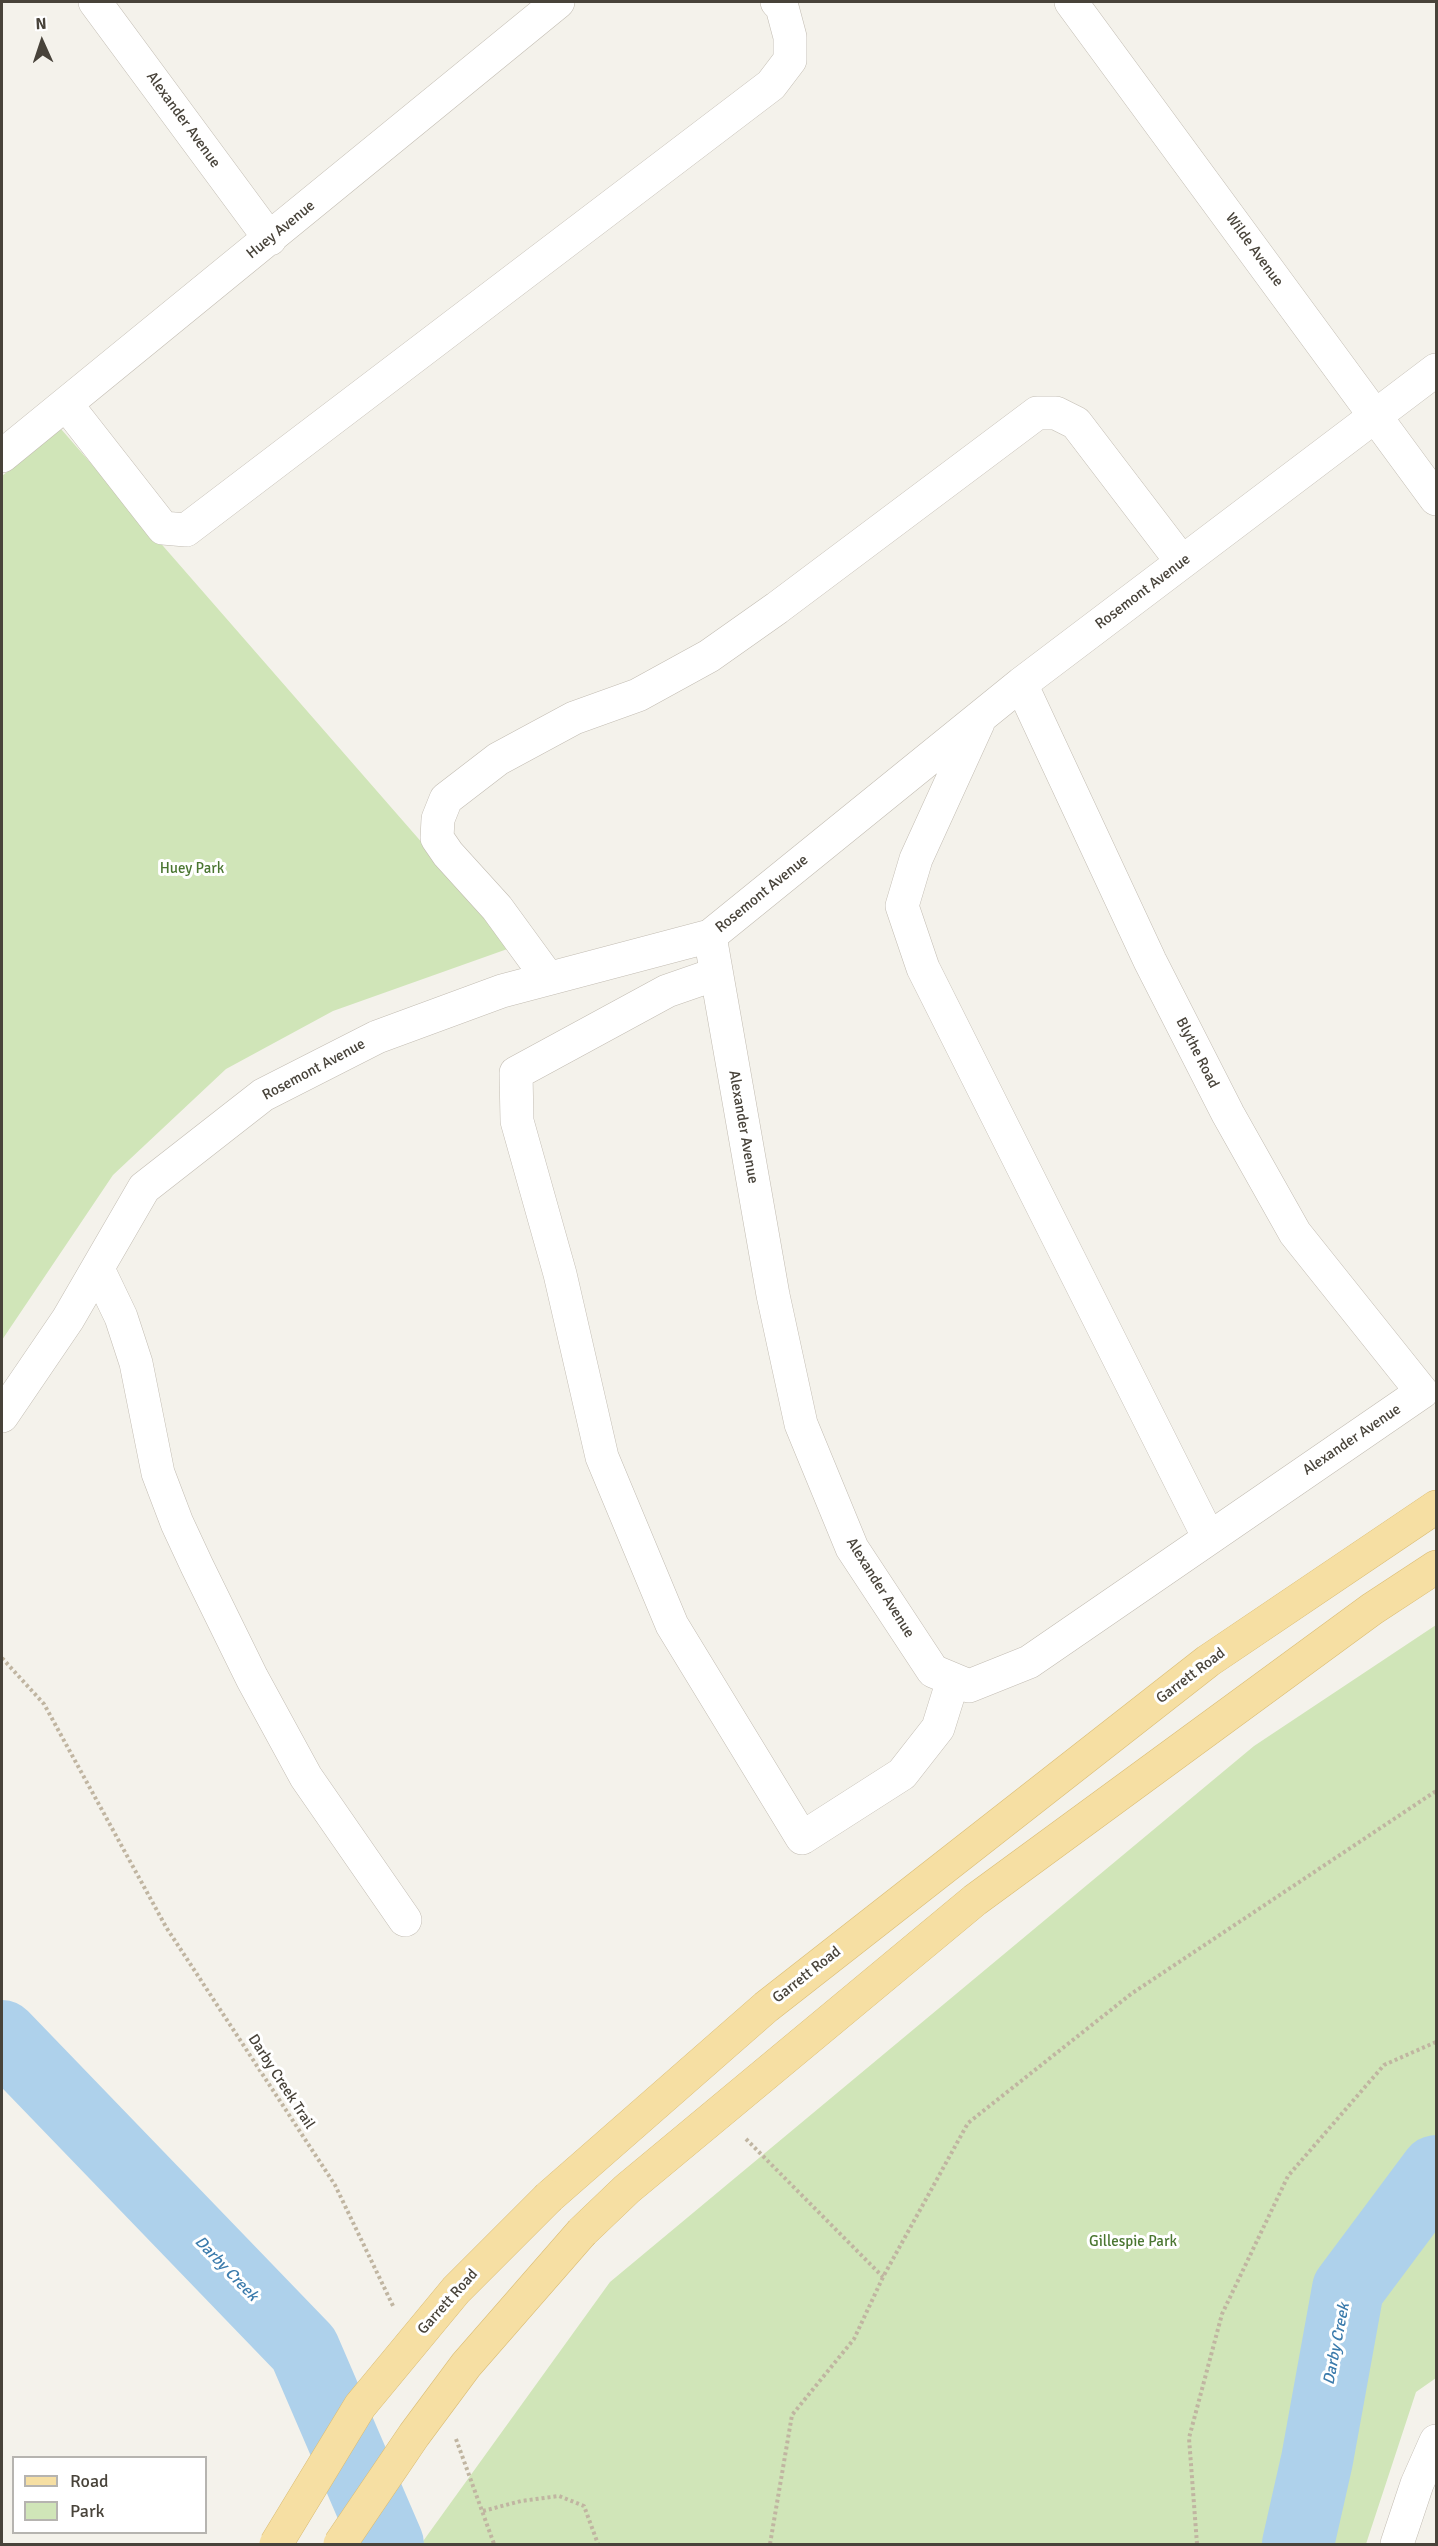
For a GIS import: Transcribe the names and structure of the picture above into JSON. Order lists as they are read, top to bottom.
{
  "streets": {
    "main road": ["Garrett Road"],
    "street": [
      "Alexander Avenue",
      "Huey Avenue",
      "Wilde Avenue",
      "Rosemont Avenue",
      "Blythe Road"
    ],
    "path": ["Darby Creek Trail"]
  },
  "crossings": [
    ["Alexander Avenue", "Huey Avenue"],
    ["Alexander Avenue", "Rosemont Avenue"],
    ["Alexander Avenue", "Blythe Road"],
    ["Wilde Avenue", "Rosemont Avenue"],
    ["Rosemont Avenue", "Blythe Road"]
  ],
  "water": ["Darby Creek"],
  "parks": ["Huey Park", "Gillespie Park"],
  "legend": ["Road", "Park"],
  "north": "top"
}
